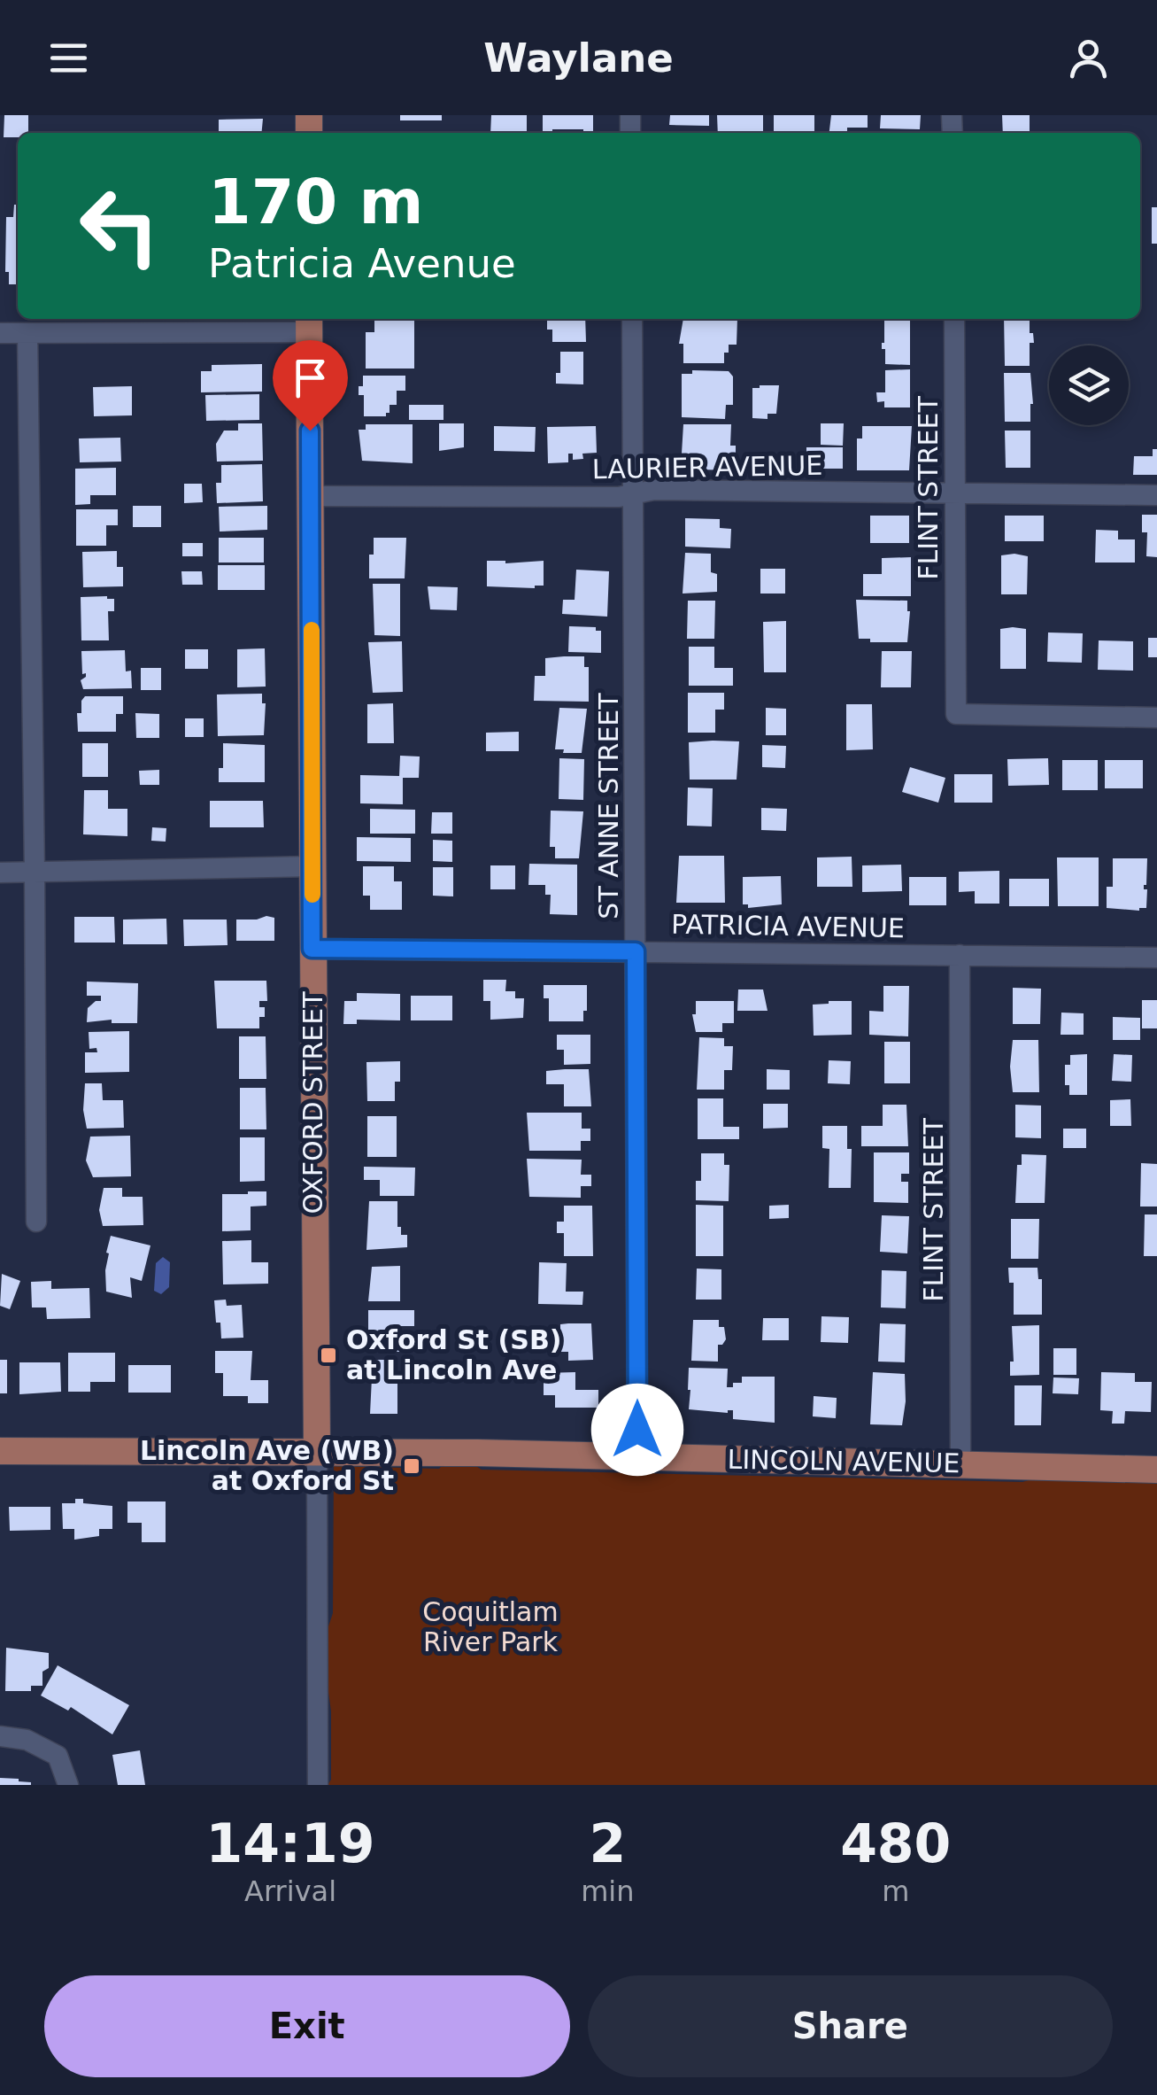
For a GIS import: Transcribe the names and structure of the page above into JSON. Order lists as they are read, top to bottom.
{
  "streets": {
    "main road": ["OXFORD STREET", "LINCOLN AVENUE"],
    "street": [
      "LAURIER AVENUE",
      "FLINT STREET",
      "ST ANNE STREET",
      "PATRICIA AVENUE"
    ]
  },
  "crossings": [
    ["LAURIER AVENUE", "FLINT STREET"],
    ["LAURIER AVENUE", "ST ANNE STREET"],
    ["LAURIER AVENUE", "OXFORD STREET"],
    ["FLINT STREET", "PATRICIA AVENUE"],
    ["FLINT STREET", "LINCOLN AVENUE"],
    ["ST ANNE STREET", "PATRICIA AVENUE"],
    ["ST ANNE STREET", "LINCOLN AVENUE"],
    ["PATRICIA AVENUE", "OXFORD STREET"],
    ["OXFORD STREET", "LINCOLN AVENUE"]
  ],
  "parks": ["Coquitlam River Park"],
  "places": {
    "transit": ["Oxford St (SB) at Lincoln Ave", "Lincoln Ave (WB) at Oxford St"]
  },
  "page": {
    "header": "Waylane",
    "turn": ["170 m", "Patricia Avenue"],
    "eta": [
      "14:19",
      "Arrival",
      "2",
      "min",
      "480",
      "m"
    ],
    "buttons": ["Exit", "Share"]
  }
}
